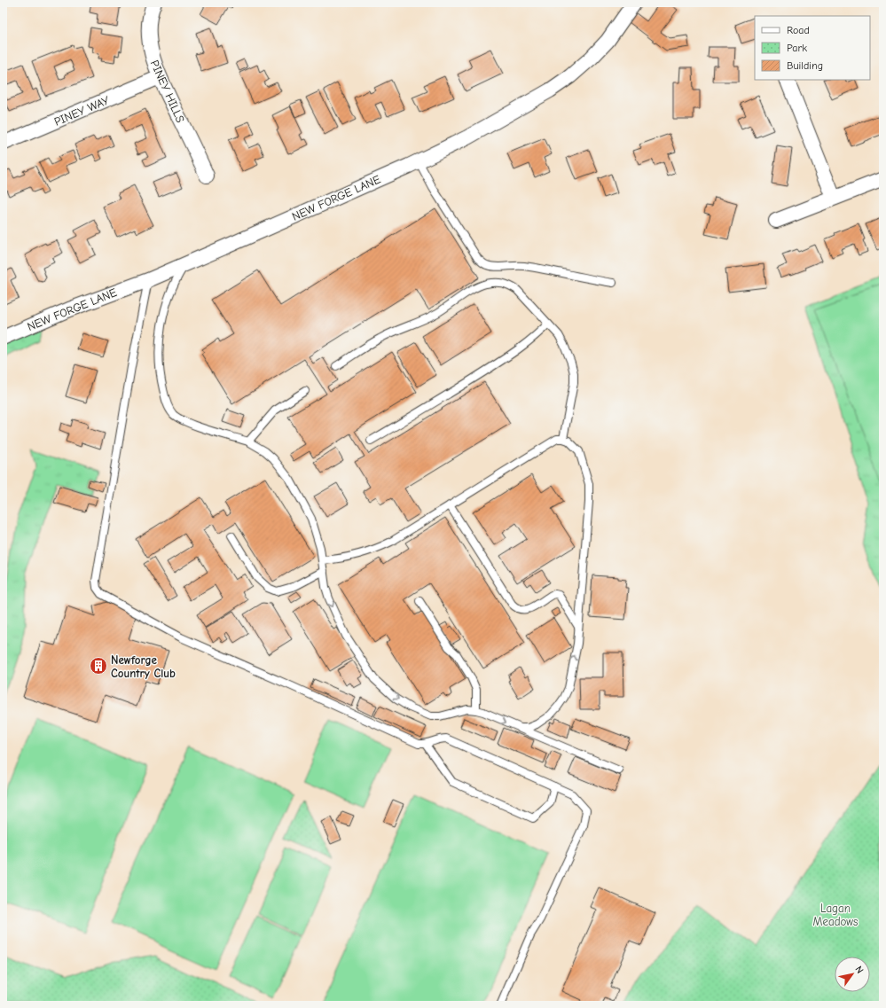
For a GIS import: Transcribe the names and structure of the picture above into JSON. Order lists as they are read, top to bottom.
{
  "streets": {
    "street": ["PINEY HILLS", "PINEY WAY", "NEW FORGE LANE"]
  },
  "crossings": [
    ["PINEY HILLS", "PINEY WAY"]
  ],
  "parks": ["Lagan Meadows"],
  "places": {
    "building": ["Newforge Country Club"]
  },
  "legend": ["Road", "Park", "Building"],
  "north": "top right"
}
